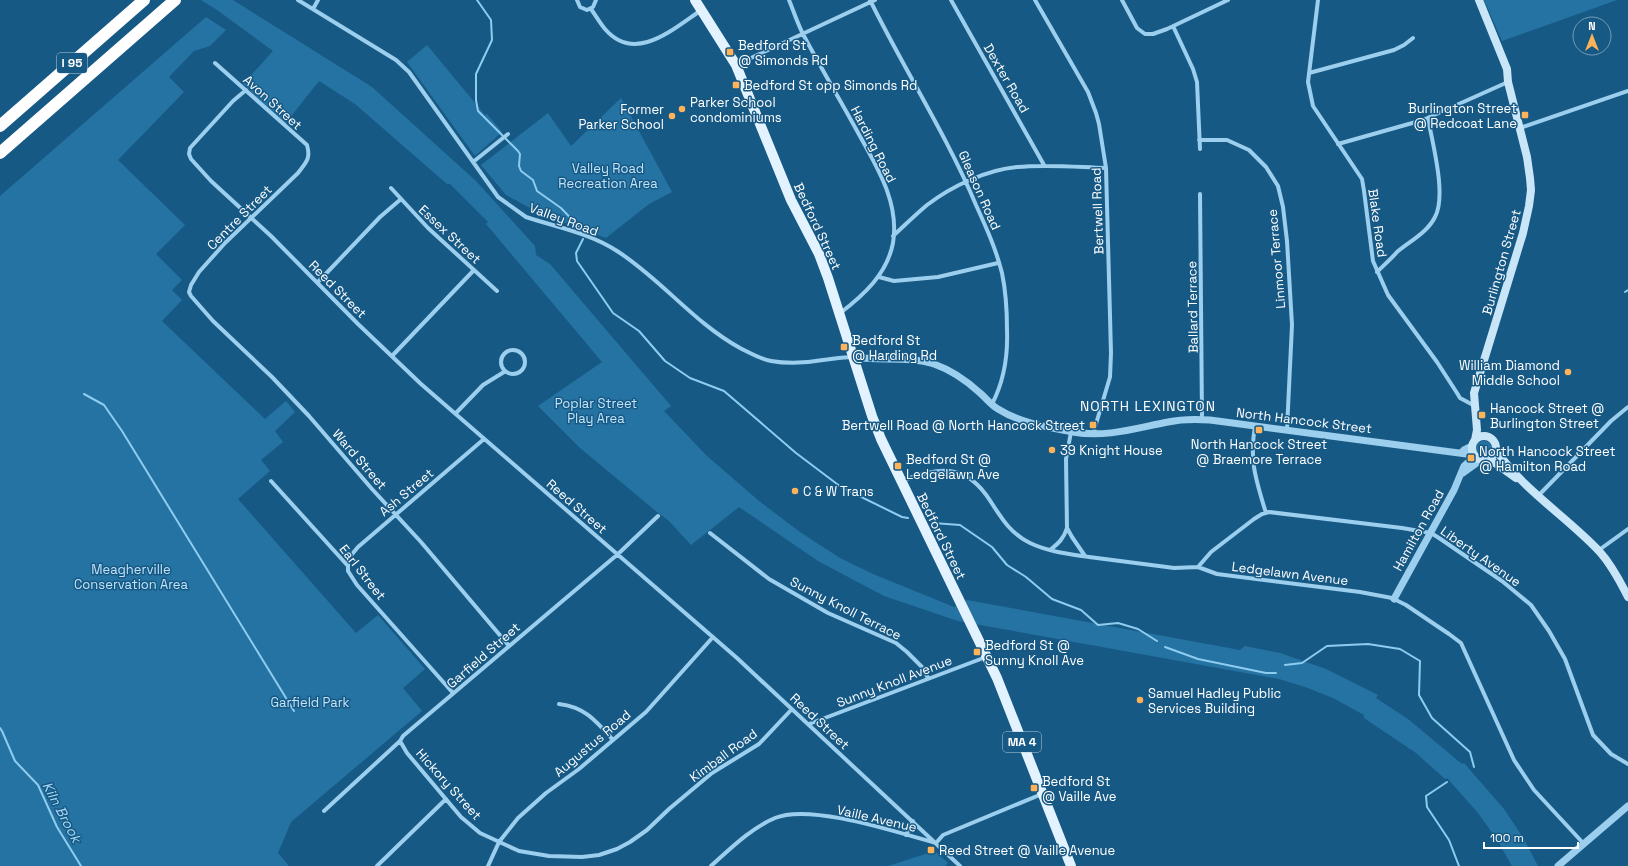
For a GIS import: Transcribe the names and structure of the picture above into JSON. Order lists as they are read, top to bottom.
{
  "streets": {
    "highway": ["I 95"],
    "main road": ["Bedford Street", "Burlington Street", "MA 4"],
    "street": [
      "Dexter Road",
      "Avon Street",
      "Harding Road",
      "Gleason Road",
      "Bertwell Road",
      "Centre Street",
      "Valley Road",
      "Blake Road",
      "Essex Street",
      "Linmoor Terrace",
      "Reed Street",
      "Ballard Terrace",
      "North Hancock Street",
      "Ward Street",
      "Ash Street",
      "Hamilton Road",
      "Liberty Avenue",
      "Earl Street",
      "Ledgelawn Avenue",
      "Sunny Knoll Terrace",
      "Garfield Street",
      "Sunny Knoll Avenue",
      "Augustus Road",
      "Kimball Road",
      "Hickory Street",
      "Vaille Avenue"
    ]
  },
  "crossings": [
    ["Avon Street", "Centre Street"],
    ["Avon Street", "Reed Street"],
    ["Harding Road", "Bedford Street"],
    ["Gleason Road", "North Hancock Street"],
    ["Bertwell Road", "North Hancock Street"],
    ["Centre Street", "Reed Street"],
    ["Centre Street", "Ward Street"],
    ["Valley Road", "Bedford Street"],
    ["Valley Road", "North Hancock Street"],
    ["Blake Road", "Burlington Street"],
    ["Bedford Street", "North Hancock Street"],
    ["Bedford Street", "Ledgelawn Avenue"],
    ["Bedford Street", "Sunny Knoll Avenue"],
    ["Linmoor Terrace", "North Hancock Street"],
    ["Burlington Street", "North Hancock Street"],
    ["Burlington Street", "Hamilton Road"],
    ["Reed Street", "Ash Street"],
    ["Reed Street", "Garfield Street"],
    ["Reed Street", "Sunny Knoll Avenue"],
    ["Reed Street", "Augustus Road"],
    ["Reed Street", "Kimball Road"],
    ["Reed Street", "Vaille Avenue"],
    ["Ballard Terrace", "North Hancock Street"],
    ["North Hancock Street", "Hamilton Road"],
    ["Ward Street", "Ash Street"],
    ["Ward Street", "Garfield Street"],
    ["Ash Street", "Earl Street"],
    ["Hamilton Road", "Liberty Avenue"],
    ["Hamilton Road", "Ledgelawn Avenue"],
    ["Earl Street", "Garfield Street"],
    ["Sunny Knoll Terrace", "Sunny Knoll Avenue"],
    ["Garfield Street", "Hickory Street"],
    ["Augustus Road", "Hickory Street"],
    ["Kimball Road", "Hickory Street"]
  ],
  "districts": ["NORTH LEXINGTON"],
  "water": ["Kiln Brook"],
  "parks": [
    "Valley Road Recreation Area",
    "Poplar Street Play Area",
    "Meagherville Conservation Area",
    "Garfield Park"
  ],
  "places": {
    "transit": [
      "Bedford St @ Simonds Rd",
      "Bedford St opp Simonds Rd",
      "Burlington Street @ Redcoat Lane",
      "Bedford St @ Harding Rd",
      "Hancock Street @ Burlington Street",
      "Bertwell Road @ North Hancock Street",
      "North Hancock Street @ Braemore Terrace",
      "North Hancock Street @ Hamilton Road",
      "Bedford St @ Ledgelawn Ave",
      "Bedford St @ Sunny Knoll Ave",
      "Bedford St @ Vaille Ave",
      "Reed Street @ Vaille Avenue"
    ],
    "other": [
      "Parker School condominiums",
      "Former Parker School",
      "William Diamond Middle School",
      "39 Knight House",
      "C & W Trans",
      "Samuel Hadley Public Services Building"
    ]
  },
  "scale_bar": "100 m",
  "north": "top"
}
